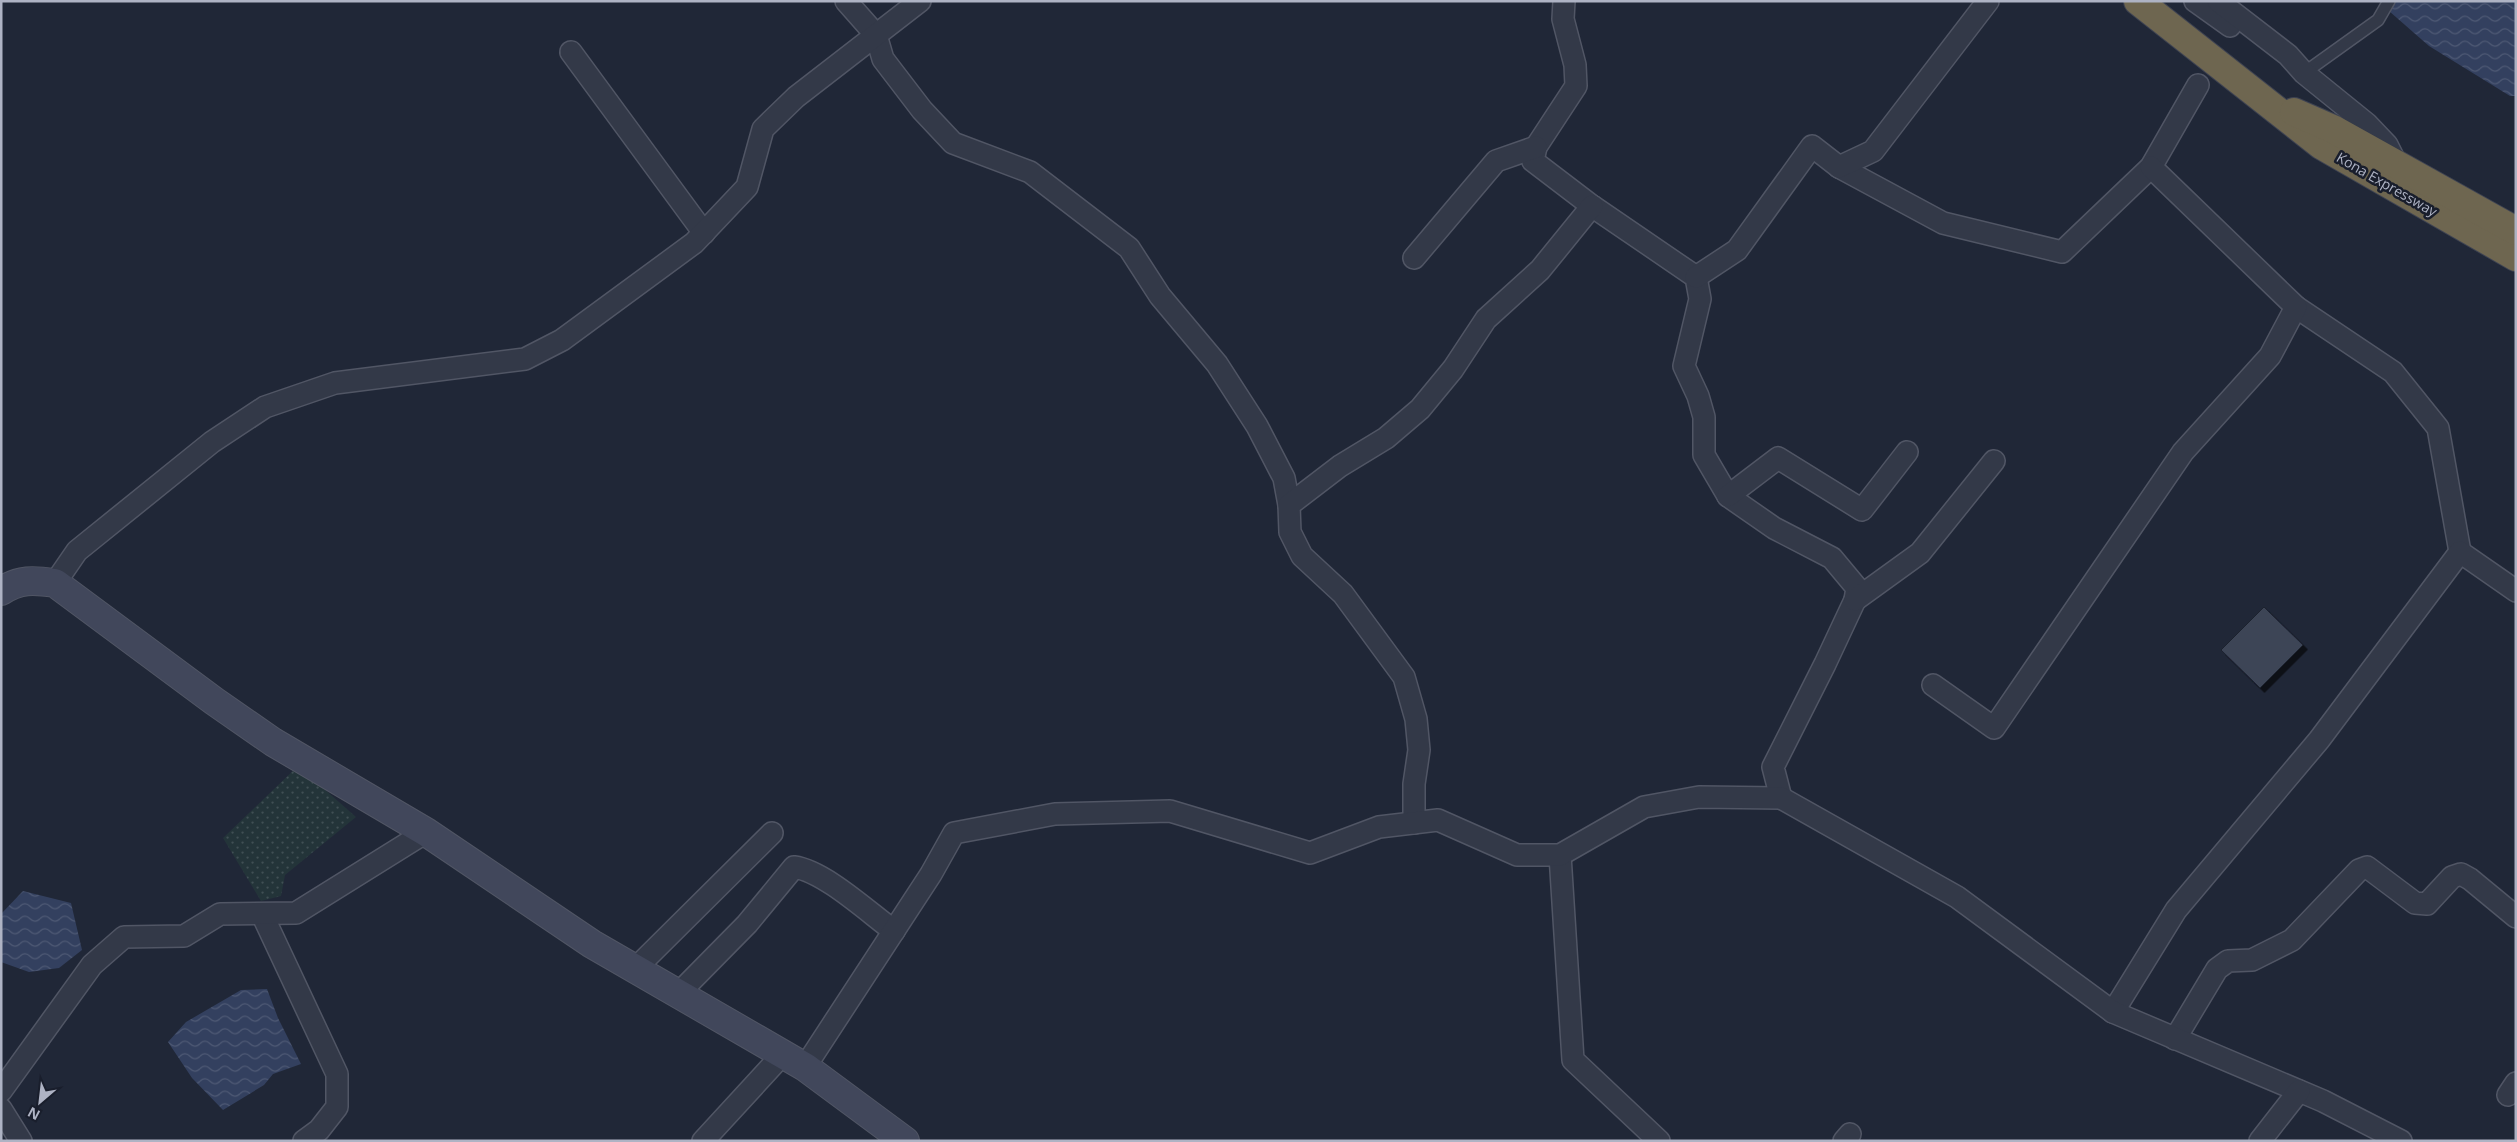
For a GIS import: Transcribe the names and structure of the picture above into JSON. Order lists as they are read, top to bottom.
{
  "streets": {
    "highway": ["Kona Expressway"]
  },
  "north": "bottom left"
}
